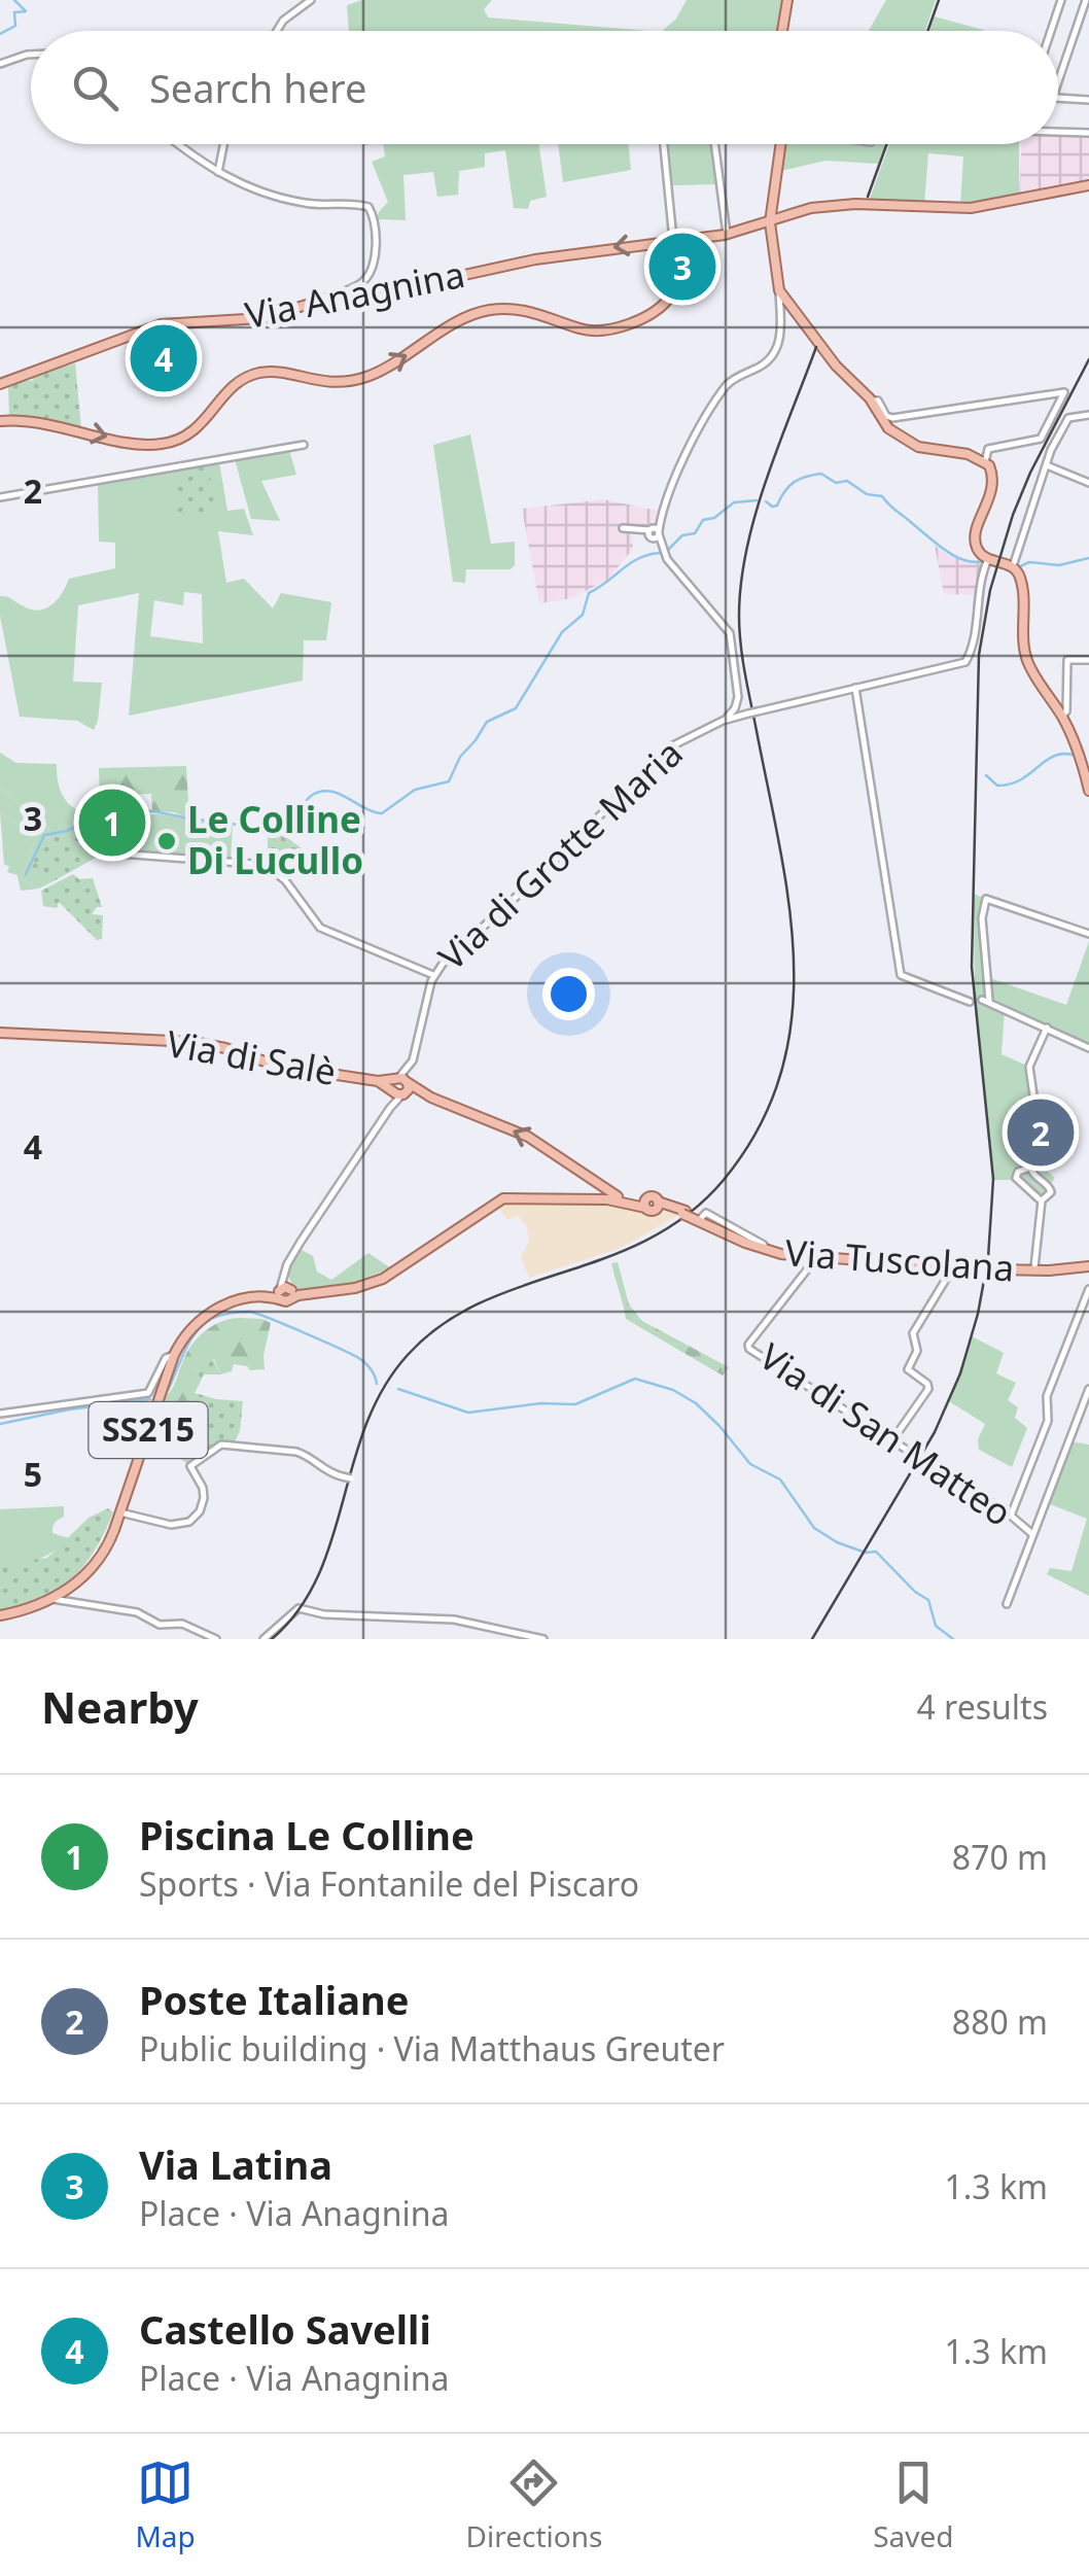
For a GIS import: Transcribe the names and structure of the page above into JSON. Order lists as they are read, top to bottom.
{
  "streets": {
    "main road": [
      "Via Anagnina",
      "Via di Salè",
      "Via Tuscolana",
      "SS215"
    ],
    "street": ["Via di Grotte Maria", "Via di San Matteo"]
  },
  "crossings": [
    ["Via di Grotte Maria", "Via di Salè"],
    ["Via Tuscolana", "Via di San Matteo"]
  ],
  "places": ["Le Colline Di Lucullo"],
  "page": {
    "search": "Search here",
    "pins": [
      "3",
      "4",
      "1",
      "2"
    ],
    "heading": ["Nearby", "4 results"],
    "list": [
      {
        "mark": "1",
        "name": "Piscina Le Colline",
        "note": "Sports · Via Fontanile del Piscaro",
        "value": "870 m"
      },
      {
        "mark": "2",
        "name": "Poste Italiane",
        "note": "Public building · Via Matthaus Greuter",
        "value": "880 m"
      },
      {
        "mark": "3",
        "name": "Via Latina",
        "note": "Place · Via Anagnina",
        "value": "1.3 km"
      },
      {
        "mark": "4",
        "name": "Castello Savelli",
        "note": "Place · Via Anagnina",
        "value": "1.3 km"
      }
    ],
    "nav": ["Map", "Directions", "Saved"]
  },
  "grid": {
    "rows": [
      "2",
      "3",
      "4",
      "5"
    ]
  }
}
